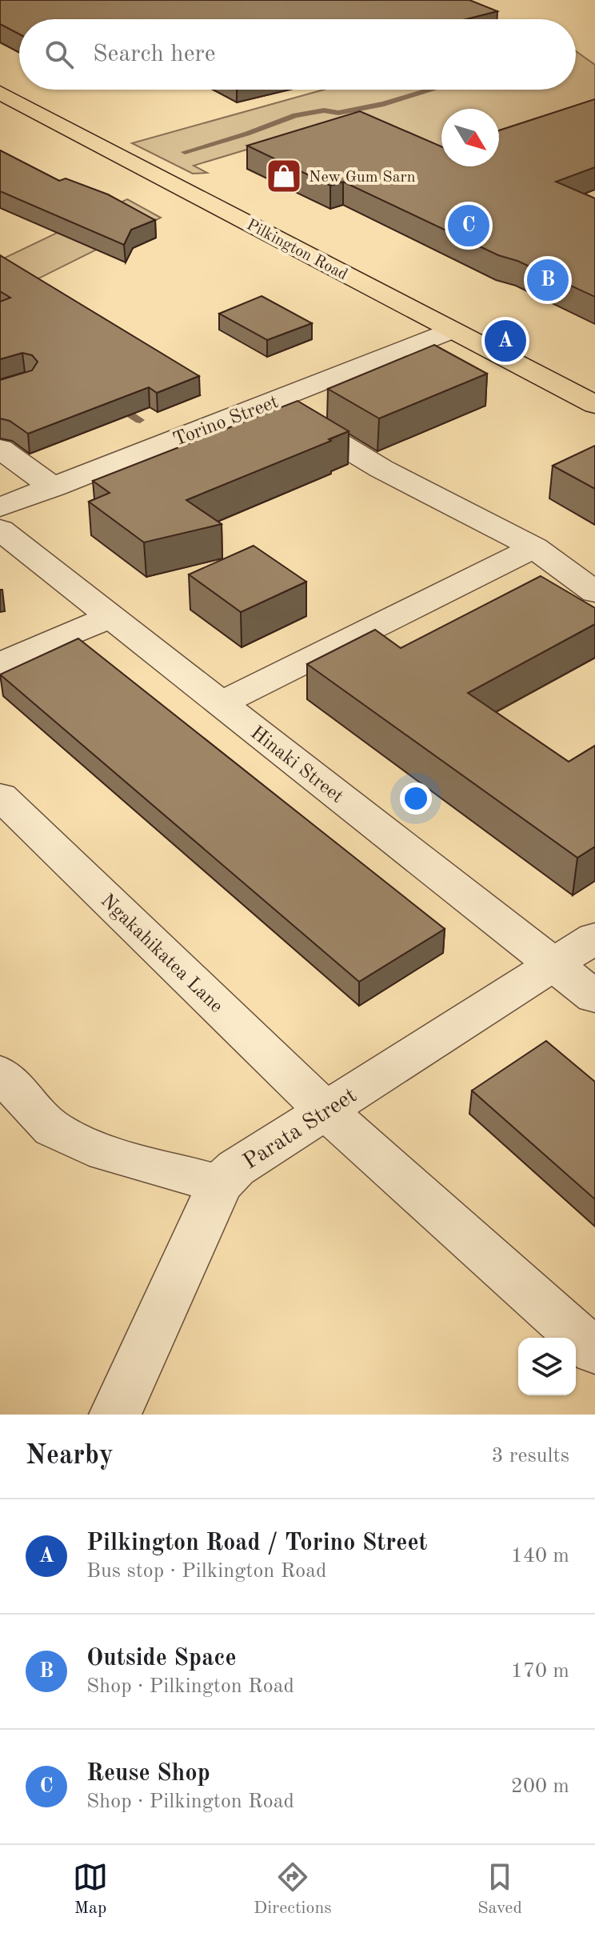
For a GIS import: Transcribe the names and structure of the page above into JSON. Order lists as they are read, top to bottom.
{
  "streets": {
    "main road": ["Pilkington Road"],
    "street": [
      "Torino Street",
      "Hinaki Street",
      "Ngakahikatea Lane",
      "Parata Street"
    ]
  },
  "crossings": [
    ["Pilkington Road", "Torino Street"],
    ["Hinaki Street", "Parata Street"],
    ["Ngakahikatea Lane", "Parata Street"]
  ],
  "places": {
    "shop": ["New Gum Sarn"]
  },
  "north": "bottom right",
  "page": {
    "search": "Search here",
    "pins": ["C", "B", "A"],
    "heading": ["Nearby", "3 results"],
    "list": [
      {
        "mark": "A",
        "name": "Pilkington Road / Torino Street",
        "note": "Bus stop · Pilkington Road",
        "value": "140 m"
      },
      {
        "mark": "B",
        "name": "Outside Space",
        "note": "Shop · Pilkington Road",
        "value": "170 m"
      },
      {
        "mark": "C",
        "name": "Reuse Shop",
        "note": "Shop · Pilkington Road",
        "value": "200 m"
      }
    ],
    "nav": ["Map", "Directions", "Saved"]
  }
}
